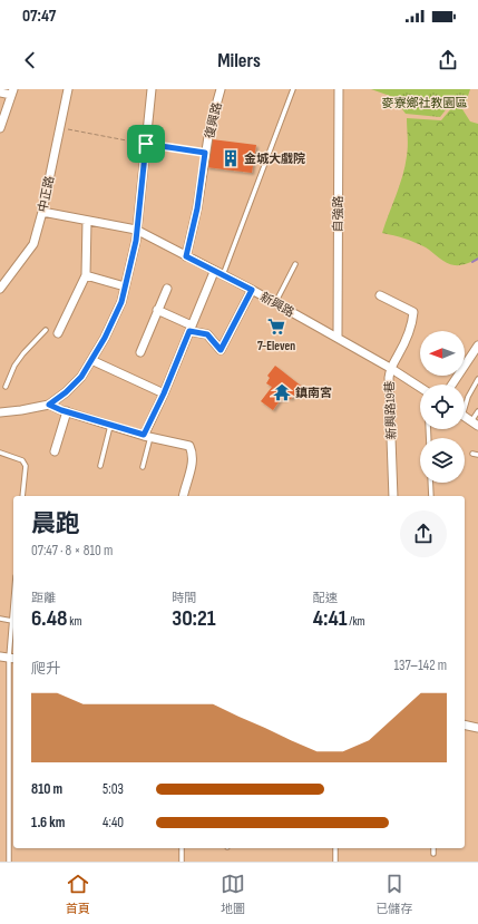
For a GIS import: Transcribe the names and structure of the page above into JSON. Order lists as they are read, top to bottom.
{
  "streets": {
    "street": [
      "復興路",
      "中正路",
      "自強路",
      "新興路",
      "新興路19巷"
    ]
  },
  "crossings": [
    ["復興路", "新興路"],
    ["中正路", "新興路"],
    ["自強路", "新興路"],
    ["新興路", "新興路19巷"]
  ],
  "parks": ["麥寮鄉社教園區"],
  "places": {
    "building": ["金城大戲院"],
    "supermarket": ["7-Eleven"],
    "temple": ["鎮南宮"]
  },
  "north": "left",
  "page": {
    "status": "07:47",
    "header": "Milers",
    "heading": ["晨跑", "07:47 · 8 × 810 m"],
    "stats": [
      ["距離", "6.48 km"],
      ["時間", "30:21"],
      ["配速", "4:41 /km"]
    ],
    "chart": ["爬升", "137–142 m"],
    "list": [
      {
        "name": "810 m",
        "note": "5:03"
      },
      {
        "name": "1.6 km",
        "note": "4:40"
      }
    ],
    "tabs": ["首頁", "地圖", "已儲存"]
  }
}
